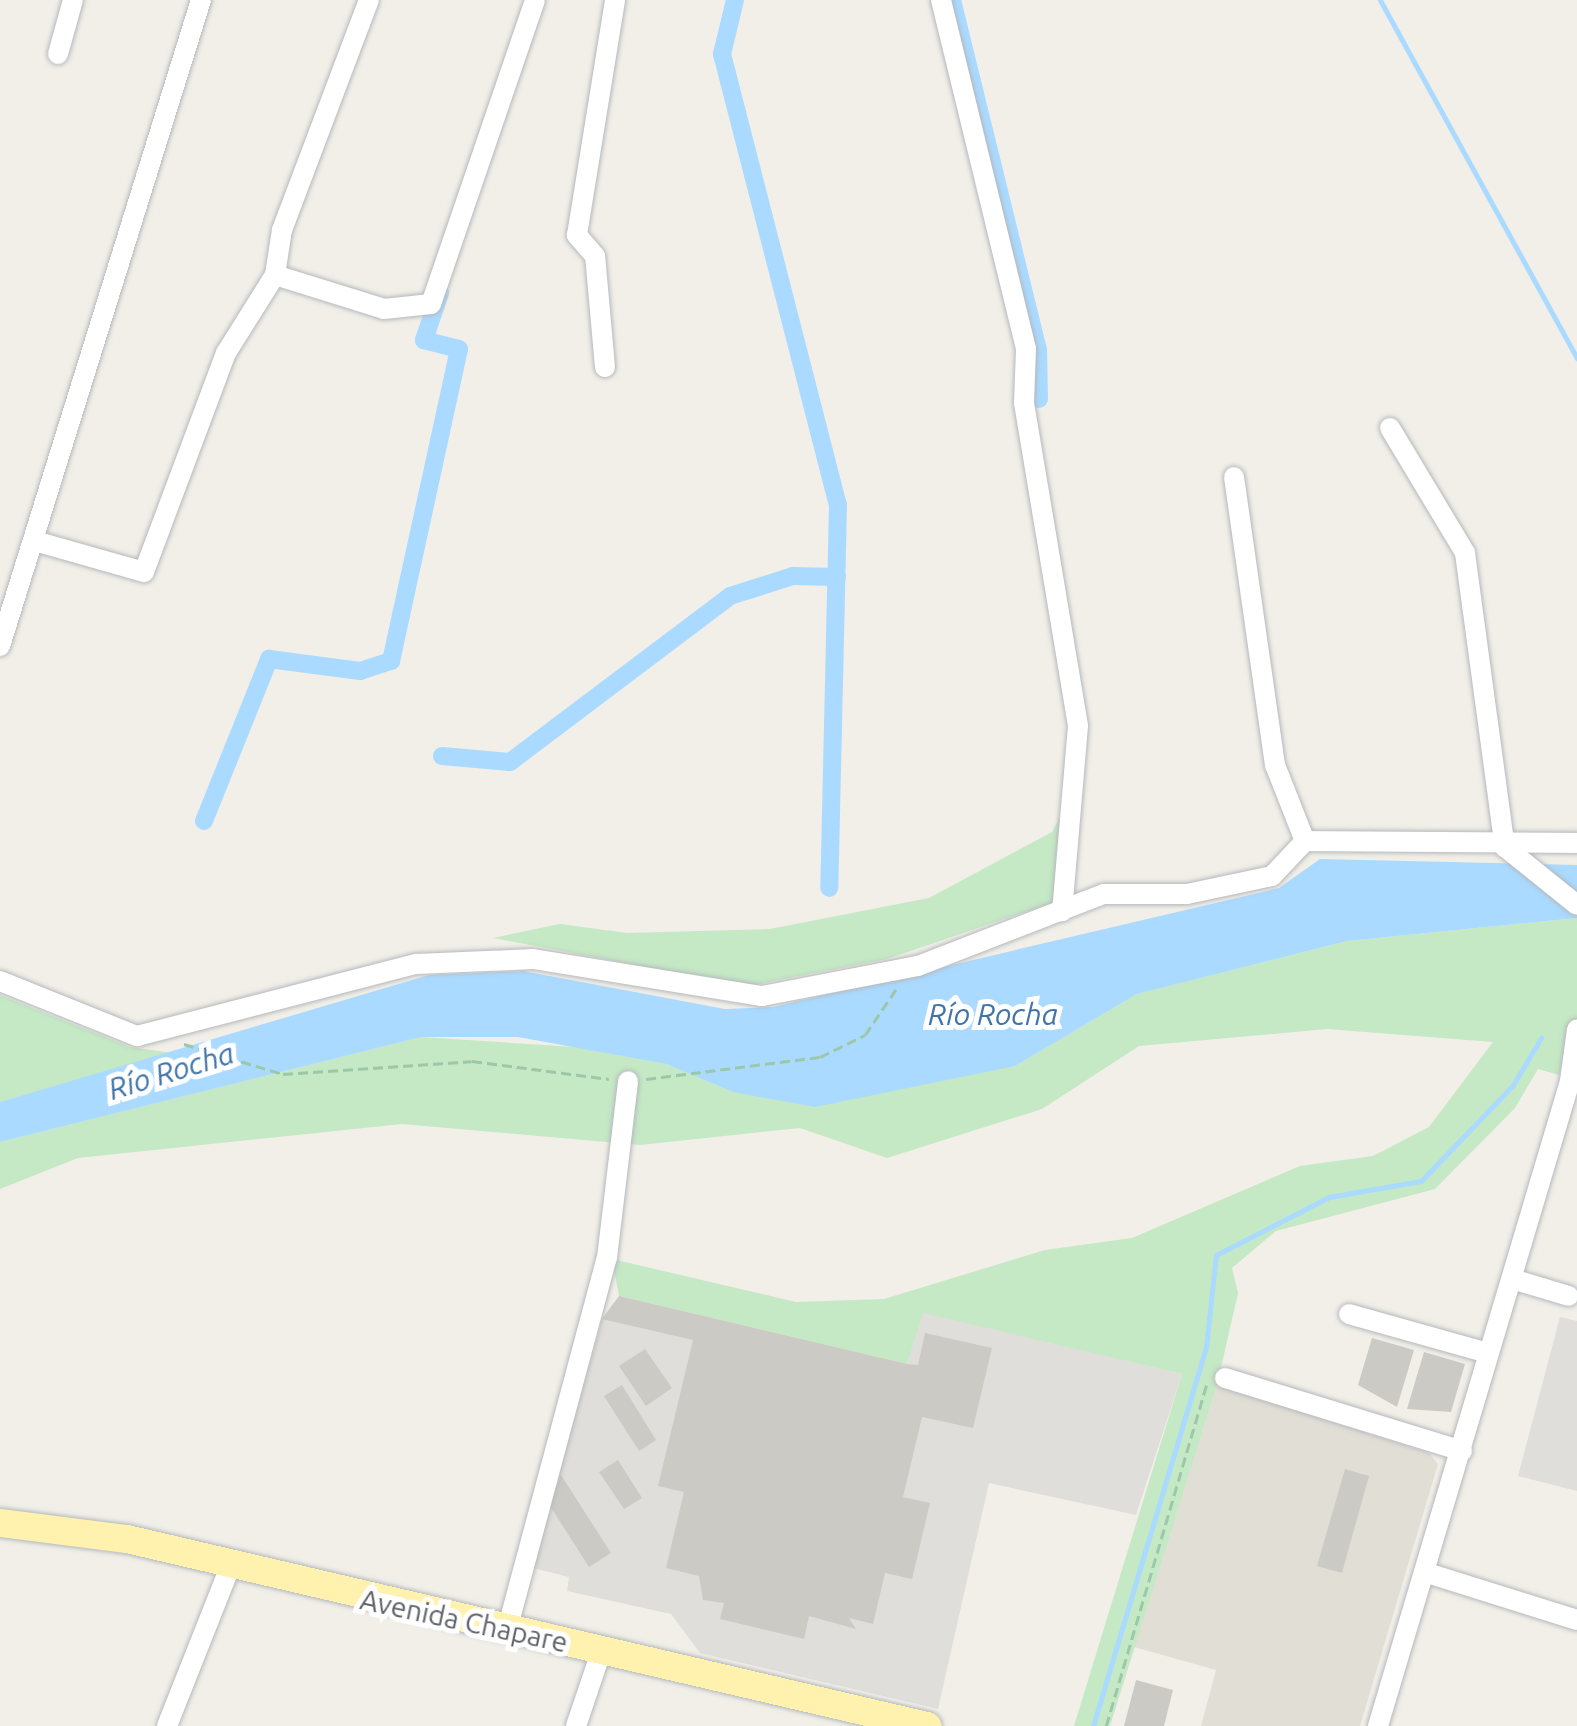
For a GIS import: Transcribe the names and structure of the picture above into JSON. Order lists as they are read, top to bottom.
{
  "streets": {
    "main road": ["Avenida Chapare"]
  },
  "water": ["Río Rocha"]
}
